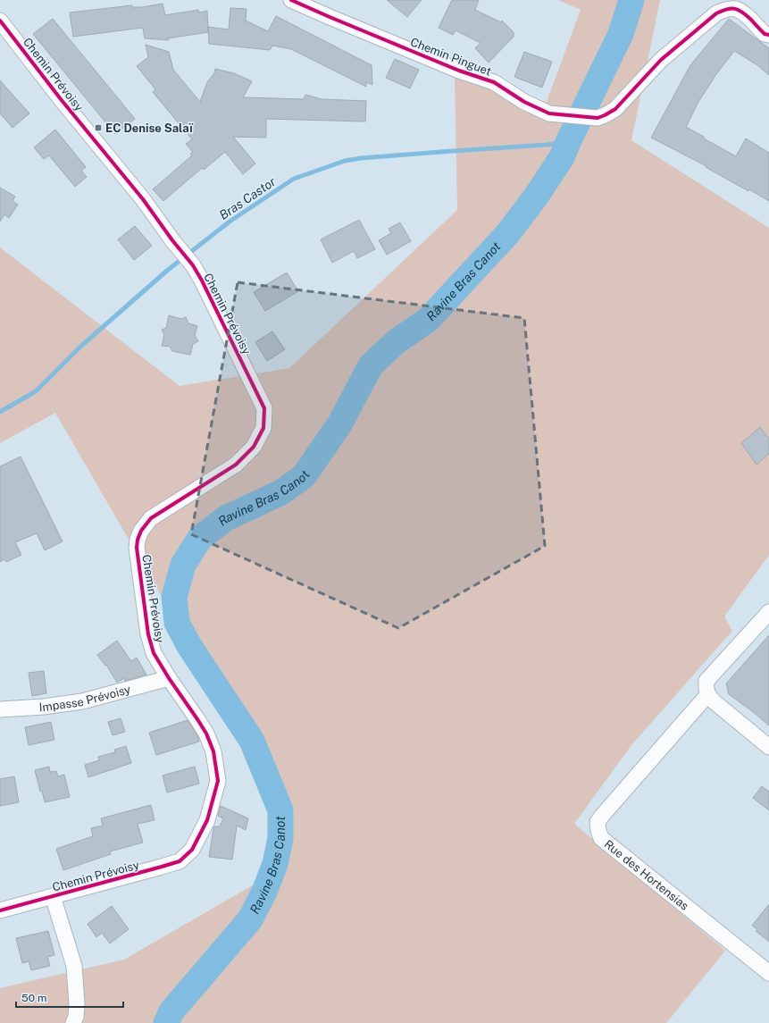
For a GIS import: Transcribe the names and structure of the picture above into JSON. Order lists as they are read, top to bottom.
{
  "streets": {
    "street": [
      "Chemin Pinguet",
      "Chemin Prévoisy",
      "Impasse Prévoisy",
      "Rue des Hortensias"
    ]
  },
  "crossings": [
    ["Chemin Prévoisy", "Impasse Prévoisy"]
  ],
  "water": ["Bras Castor", "Ravine Bras Canot"],
  "places": {
    "transit": ["EC Denise Salaï"]
  },
  "scale_bar": "50 m"
}
